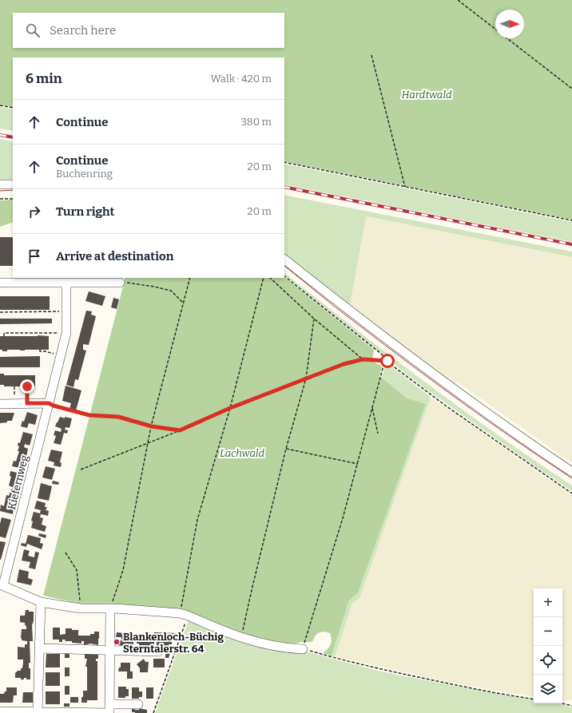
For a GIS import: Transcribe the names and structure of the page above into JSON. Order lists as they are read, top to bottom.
{
  "streets": {
    "street": ["Kiefernweg"]
  },
  "parks": ["Hardtwald", "Lachwald"],
  "places": ["Blankenloch-Büchig Sterntalerstr. 64"],
  "north": "right",
  "page": {
    "search": "Search here",
    "heading": ["6 min", "Walk · 420 m"],
    "list": [
      ["Continue", "380 m"],
      ["Continue", "Buchenring", "20 m"],
      ["Turn right", "20 m"],
      "Arrive at destination"
    ],
    "map_buttons": ["+", "−"]
  }
}
